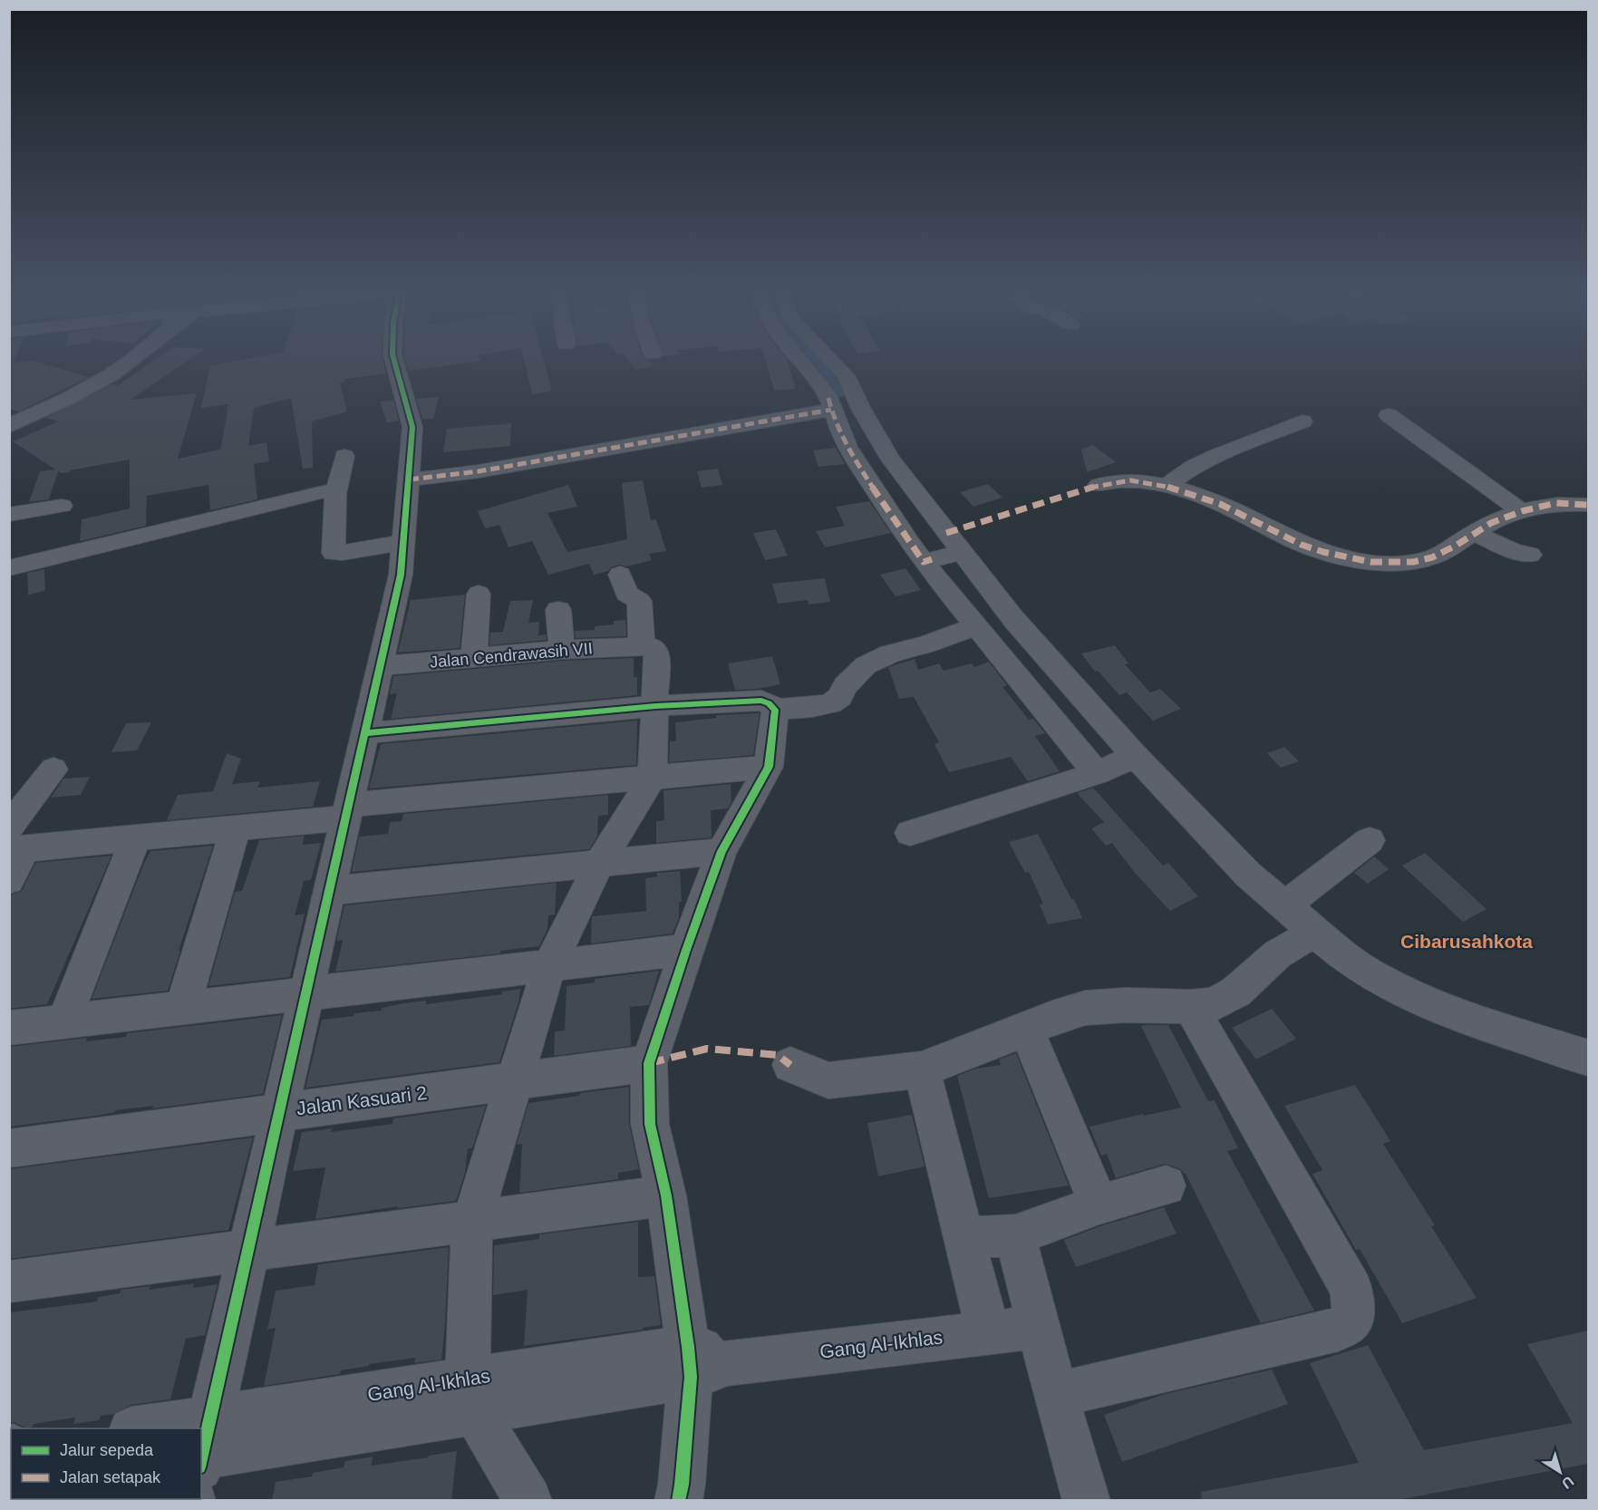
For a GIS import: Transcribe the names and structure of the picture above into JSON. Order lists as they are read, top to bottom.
{
  "streets": {
    "street": ["Jalan Cendrawasih VII", "Jalan Kasuari 2", "Gang Al-Ikhlas"]
  },
  "districts": ["Cibarusahkota"],
  "legend": ["Jalur sepeda", "Jalan setapak"],
  "north": "bottom right"
}
